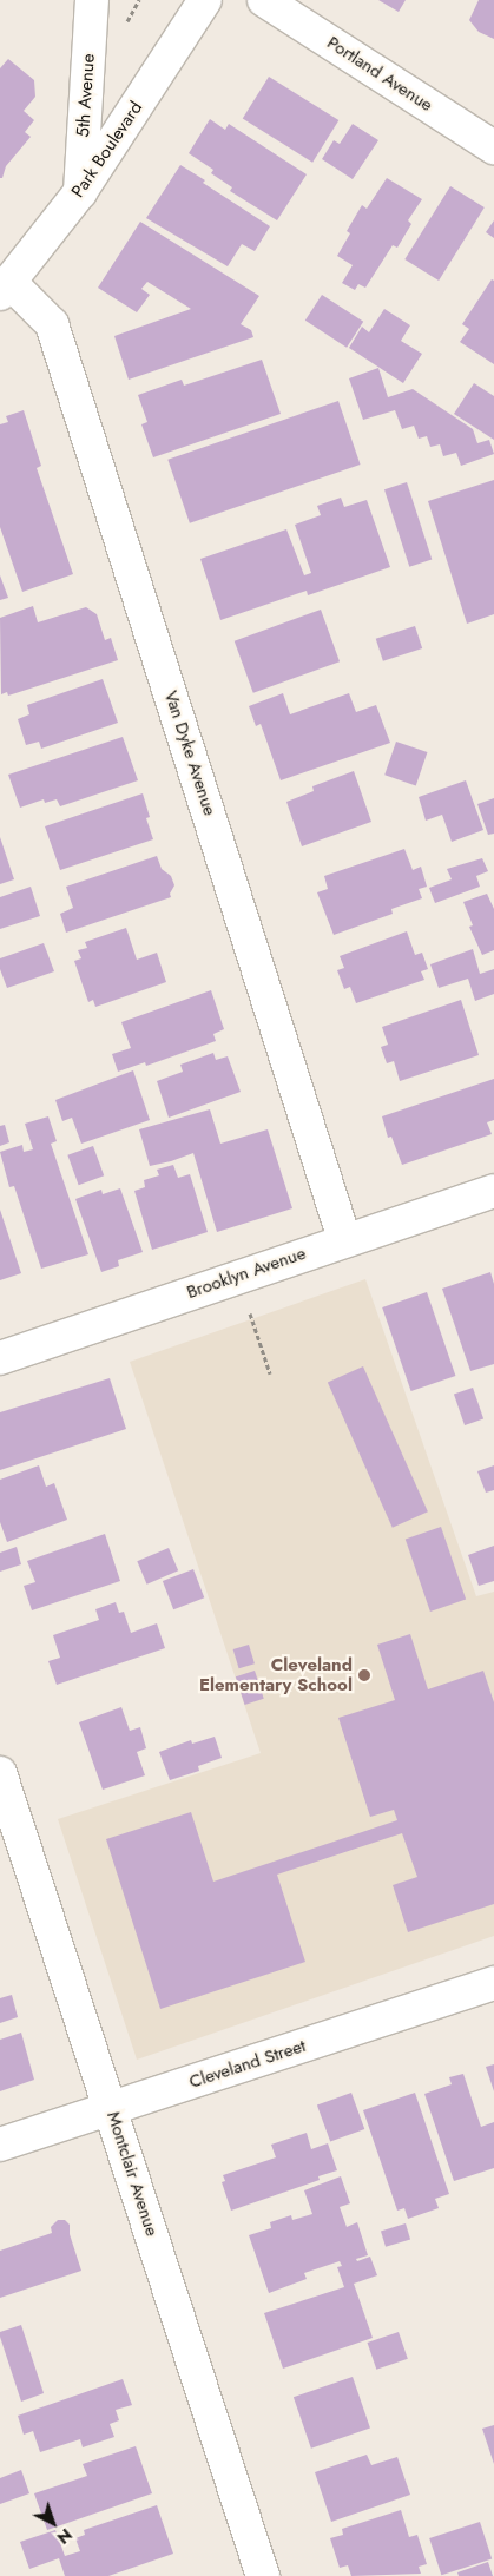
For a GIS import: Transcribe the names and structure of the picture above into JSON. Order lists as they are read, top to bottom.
{
  "streets": {
    "street": [
      "Portland Avenue",
      "5th Avenue",
      "Park Boulevard",
      "Van Dyke Avenue",
      "Brooklyn Avenue",
      "Cleveland Street",
      "Montclair Avenue"
    ]
  },
  "crossings": [
    ["5th Avenue", "Park Boulevard"],
    ["Park Boulevard", "Van Dyke Avenue"],
    ["Van Dyke Avenue", "Brooklyn Avenue"],
    ["Cleveland Street", "Montclair Avenue"]
  ],
  "places": ["Cleveland Elementary School"],
  "north": "bottom right"
}
